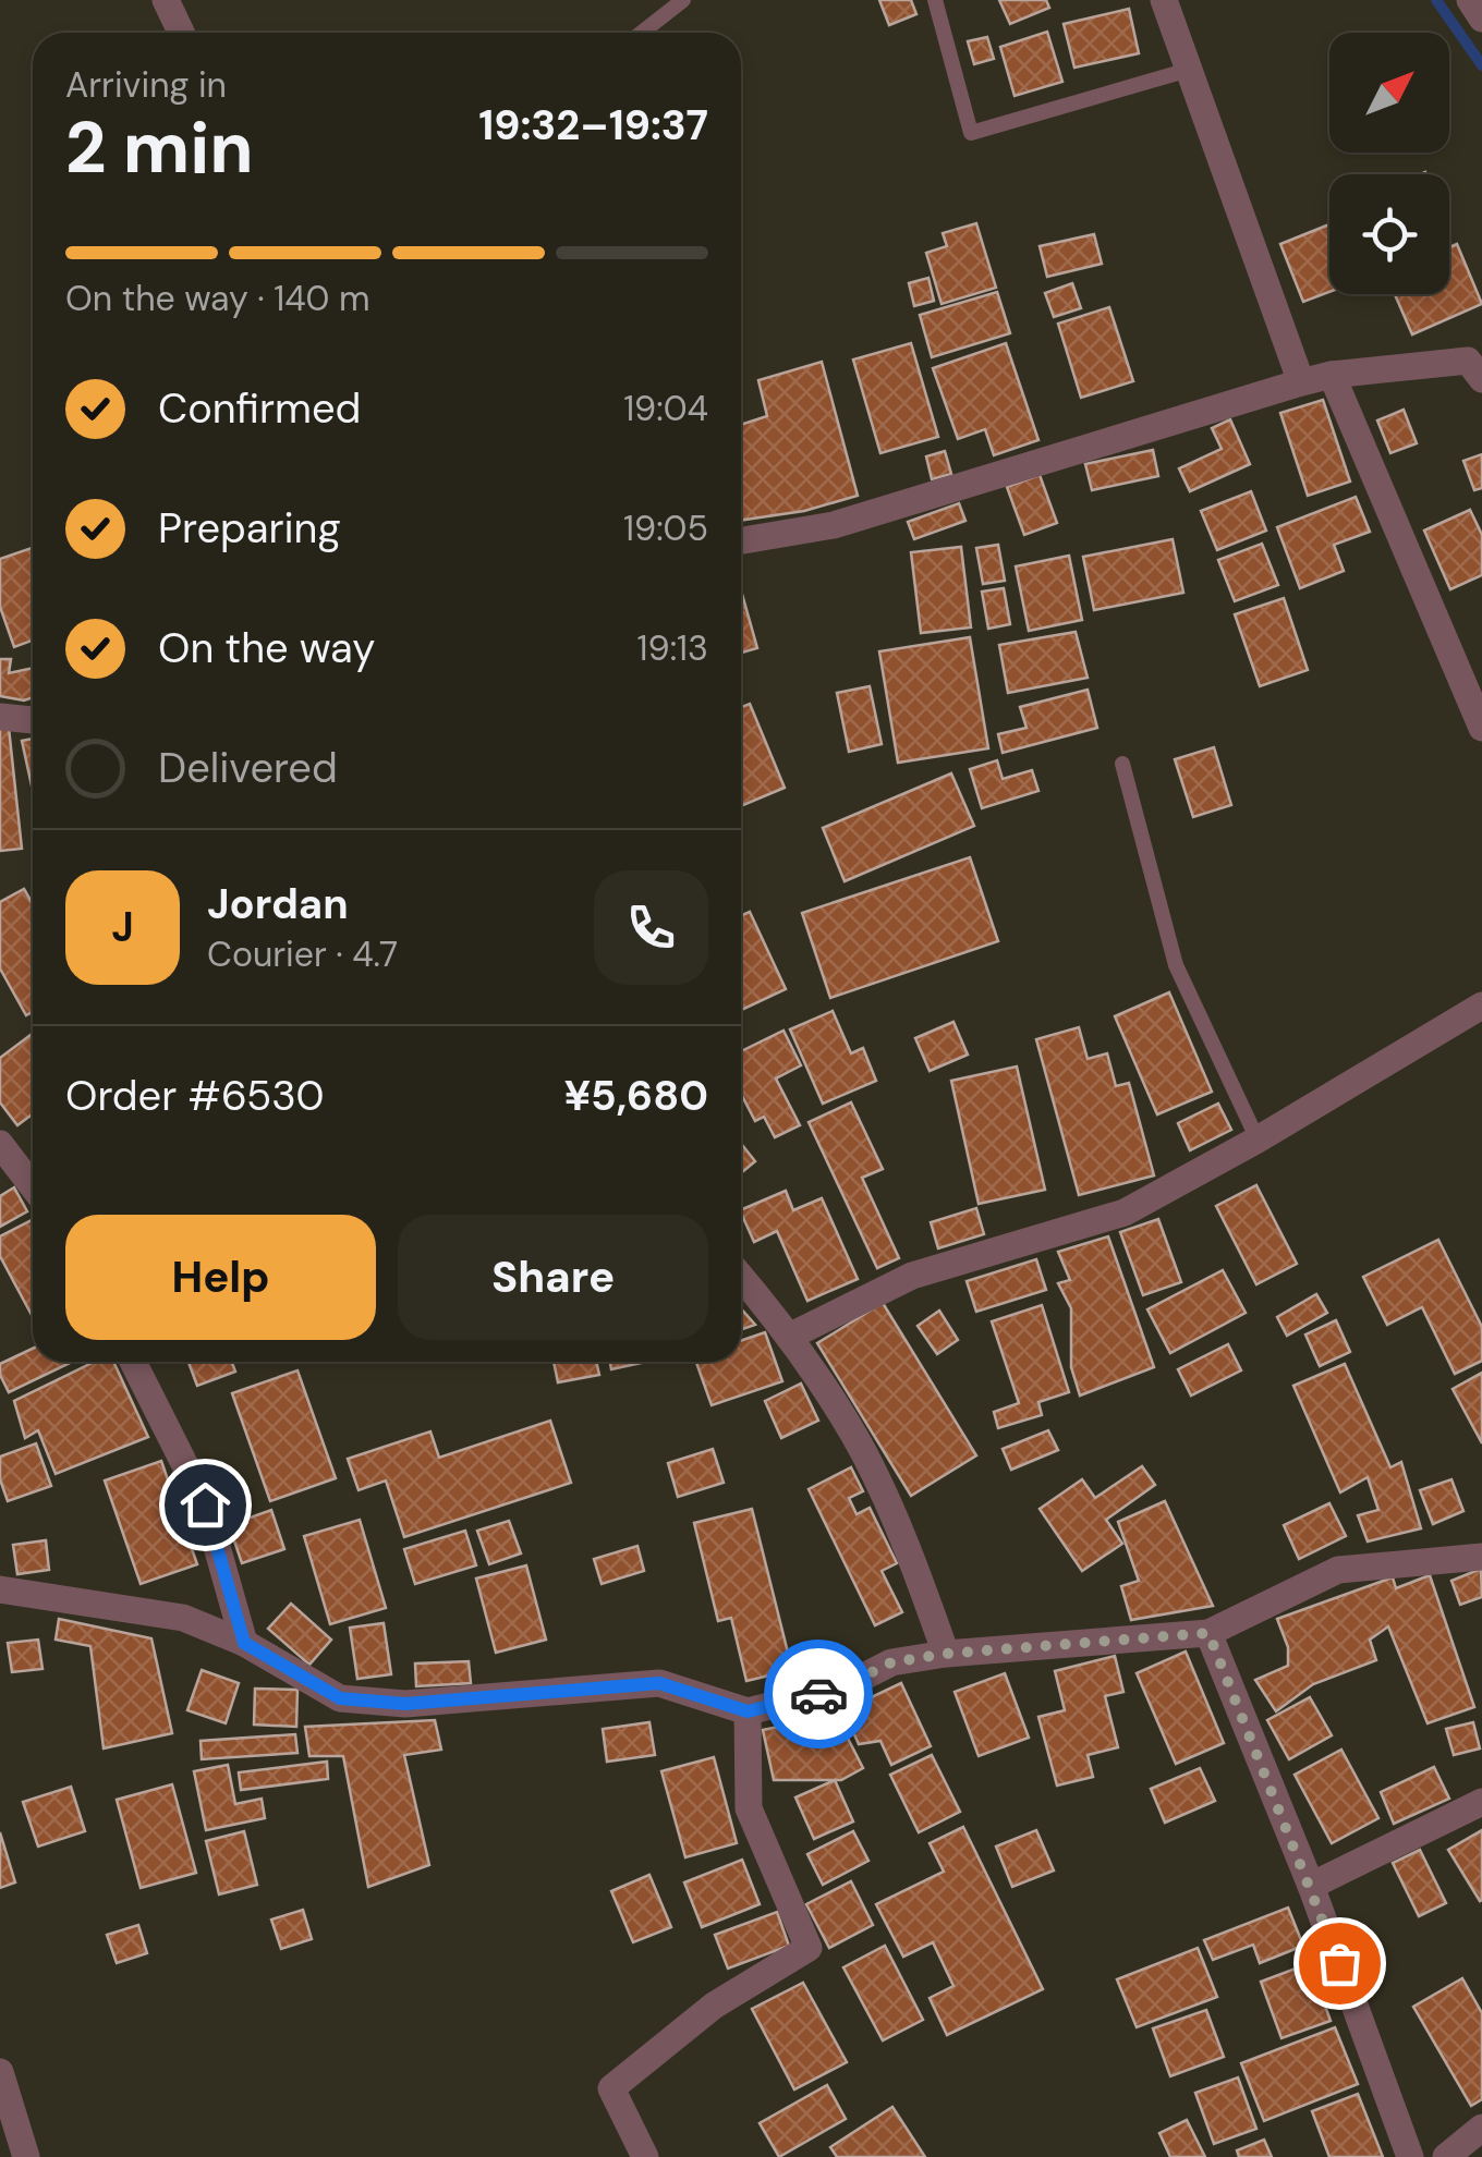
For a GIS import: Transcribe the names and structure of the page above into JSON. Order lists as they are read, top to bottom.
{
  "north": "top right",
  "page": {
    "heading": ["2 min", "Arriving in", "19:32–19:37"],
    "panel": [
      "Jordan",
      "Courier · 4.7",
      "Order #6530",
      "¥5,680"
    ],
    "bar": "On the way · 140 m",
    "list": [
      ["Confirmed", "19:04"],
      ["Preparing", "19:05"],
      ["On the way", "19:13"],
      "Delivered"
    ],
    "round": "J",
    "buttons": ["Help", "Share"]
  }
}
